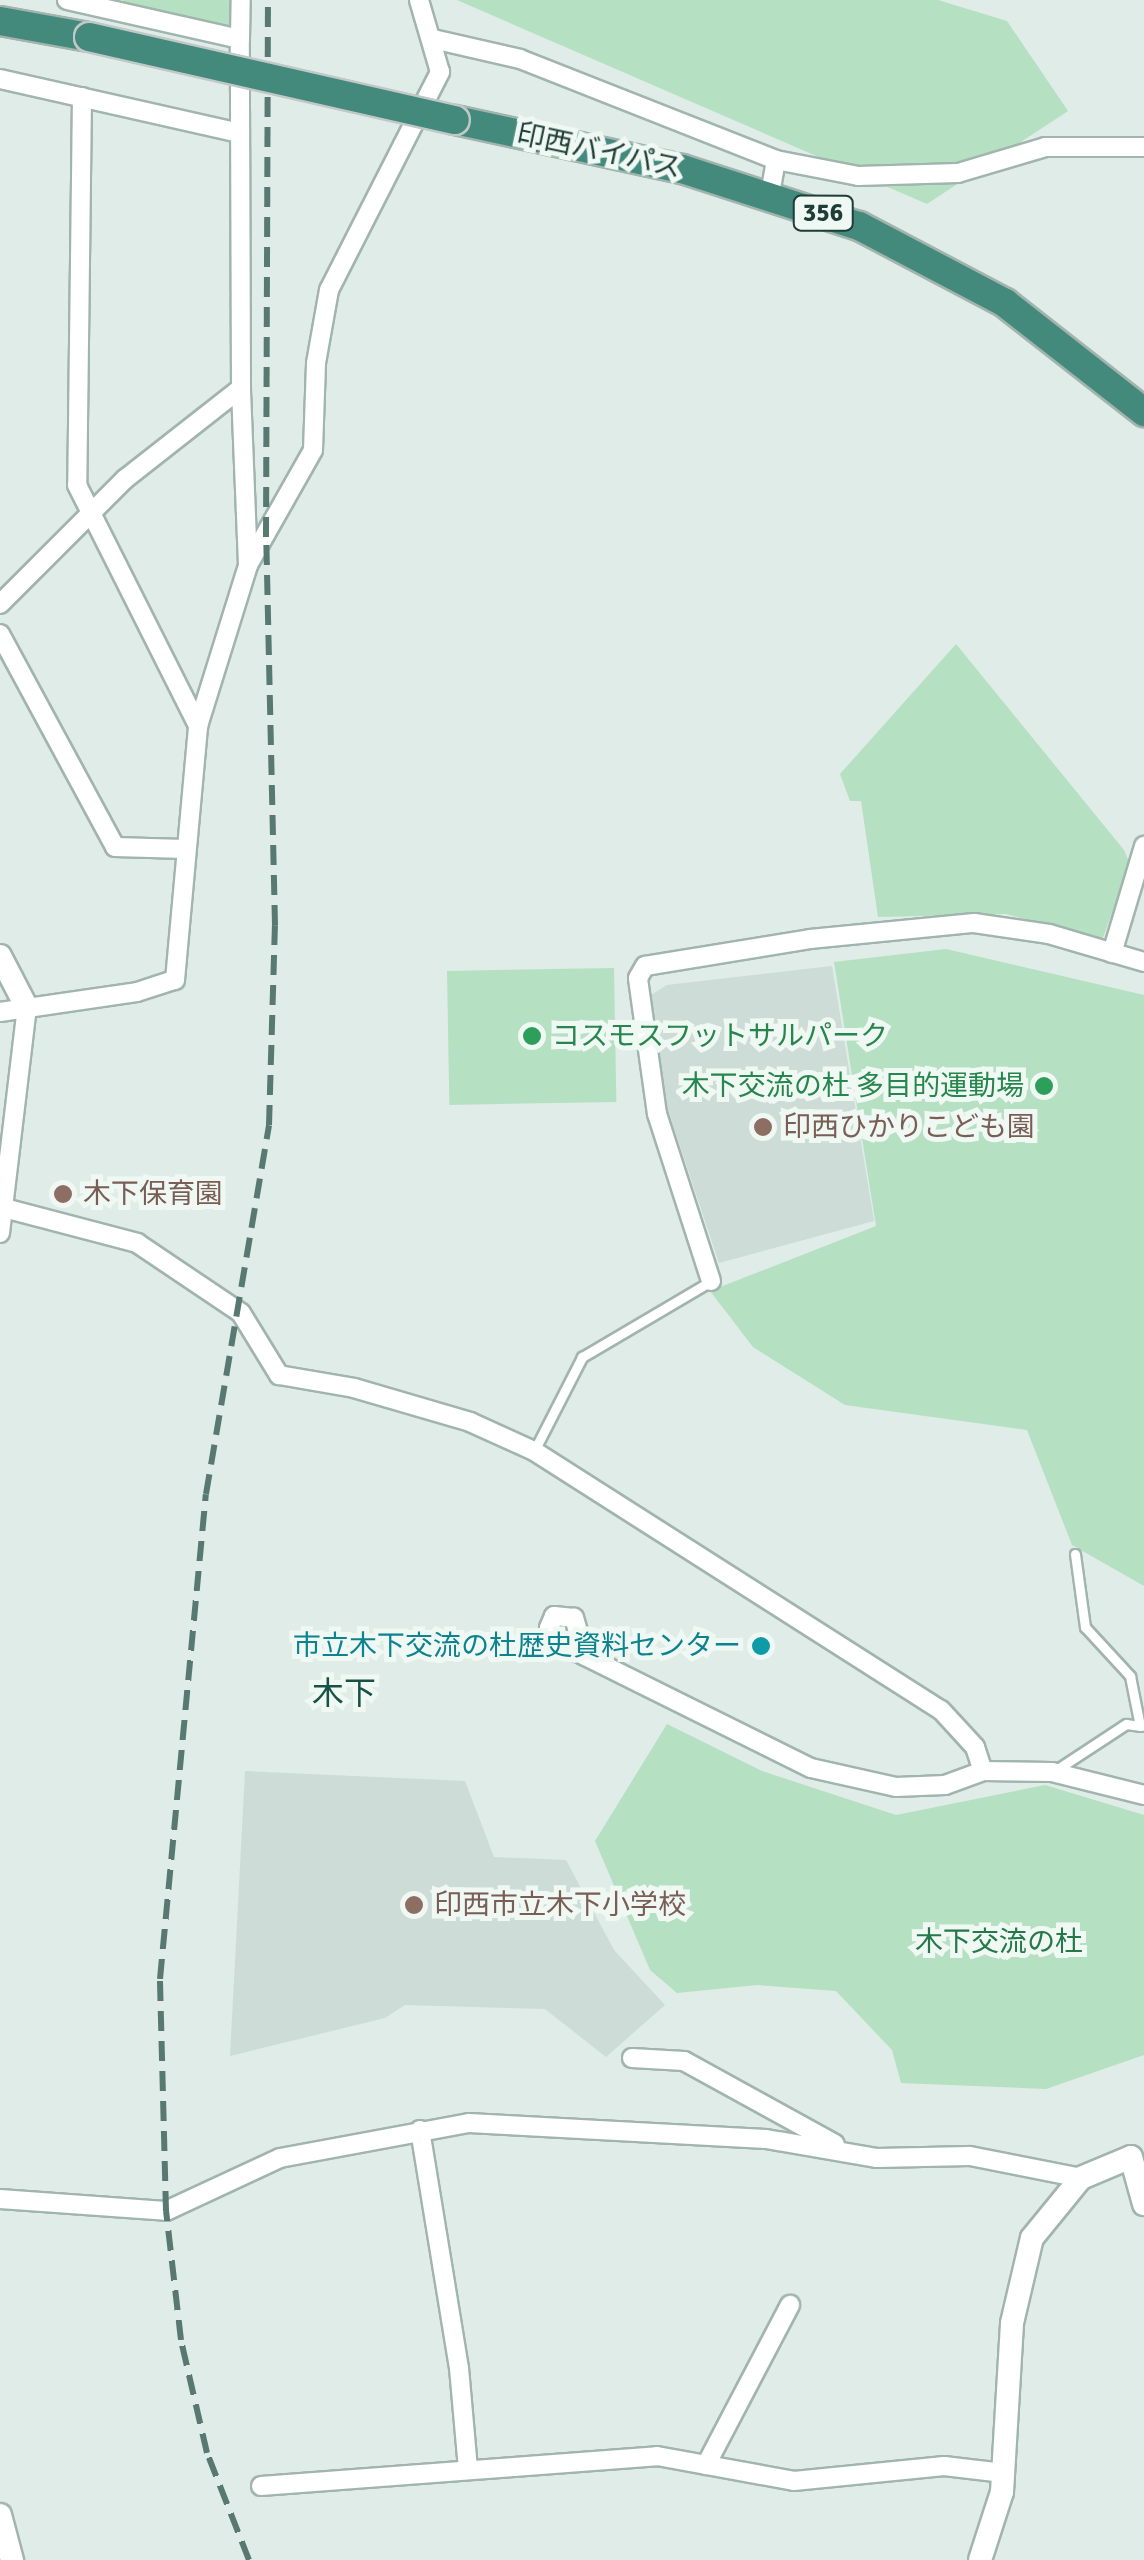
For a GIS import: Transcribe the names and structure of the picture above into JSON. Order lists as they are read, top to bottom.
{
  "streets": {
    "highway": ["印西バイパス", "356"]
  },
  "districts": ["木下"],
  "parks": ["木下交流の杜"],
  "places": [
    "コスモスフットサルパーク",
    "木下交流の杜 多目的運動場",
    "印西ひかりこども園",
    "木下保育園",
    "市立木下交流の杜歴史資料センター",
    "印西市立木下小学校"
  ]
}
